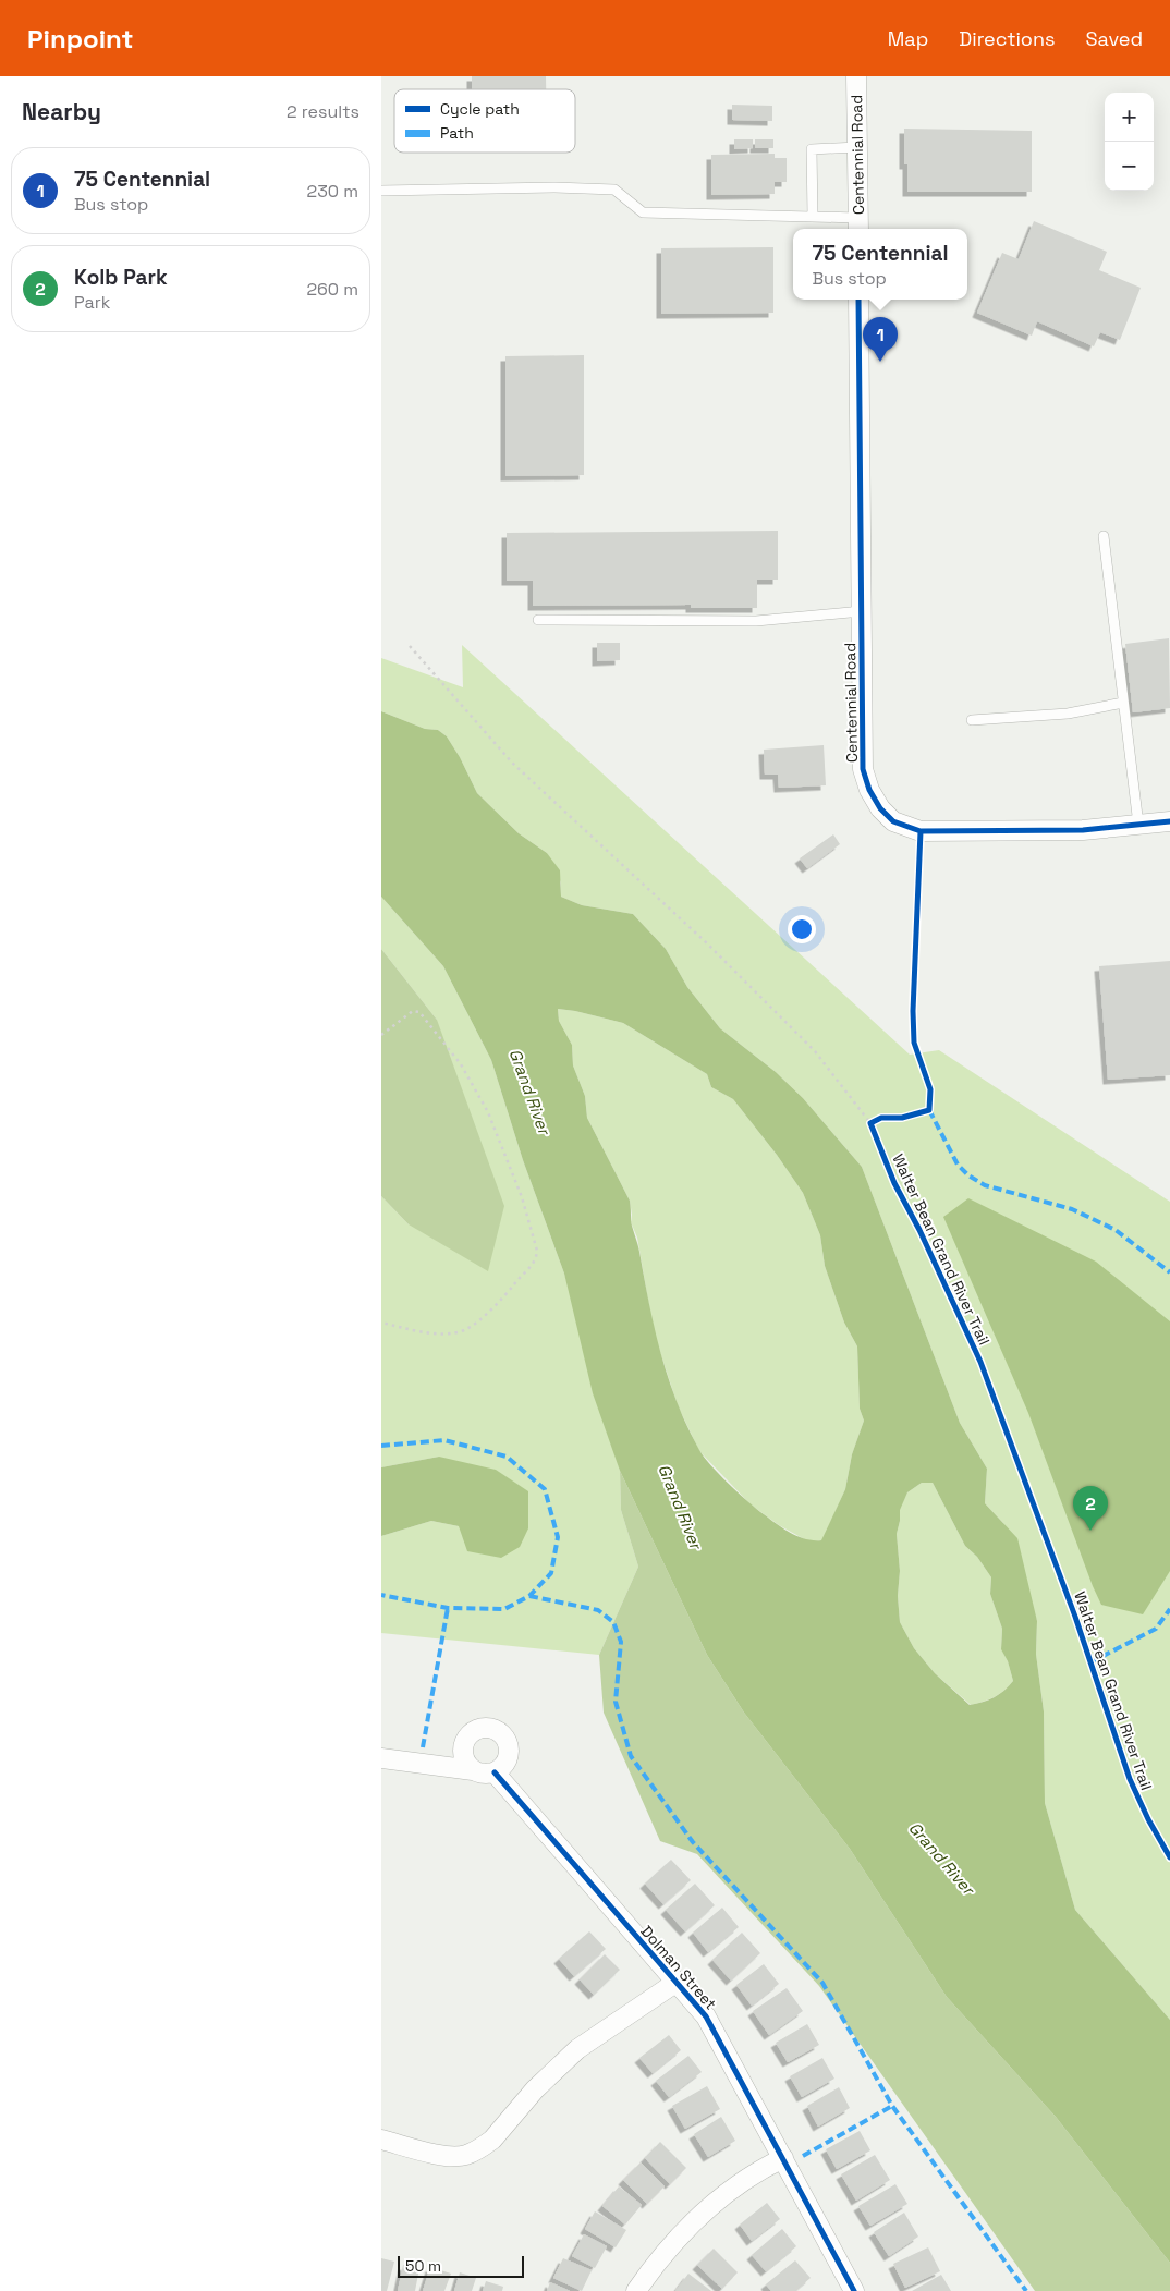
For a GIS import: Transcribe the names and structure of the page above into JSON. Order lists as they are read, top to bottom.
{
  "streets": {
    "street": ["Centennial Road", "Dolman Street"],
    "cycle path": ["Walter Bean Grand River Trail"]
  },
  "water": ["Grand River"],
  "legend": ["Cycle path", "Path"],
  "scale_bar": "50 m",
  "page": {
    "header": "Pinpoint",
    "nav": ["Map", "Directions", "Saved"],
    "heading": ["Nearby", "2 results"],
    "map_buttons": ["+", "−"],
    "list": [
      {
        "mark": "1",
        "name": "75 Centennial",
        "note": "Bus stop",
        "value": "230 m"
      },
      {
        "mark": "2",
        "name": "Kolb Park",
        "note": "Park",
        "value": "260 m"
      }
    ],
    "popup": ["75 Centennial", "Bus stop"],
    "pins": ["1", "2"],
    "scale": "50 m"
  }
}
